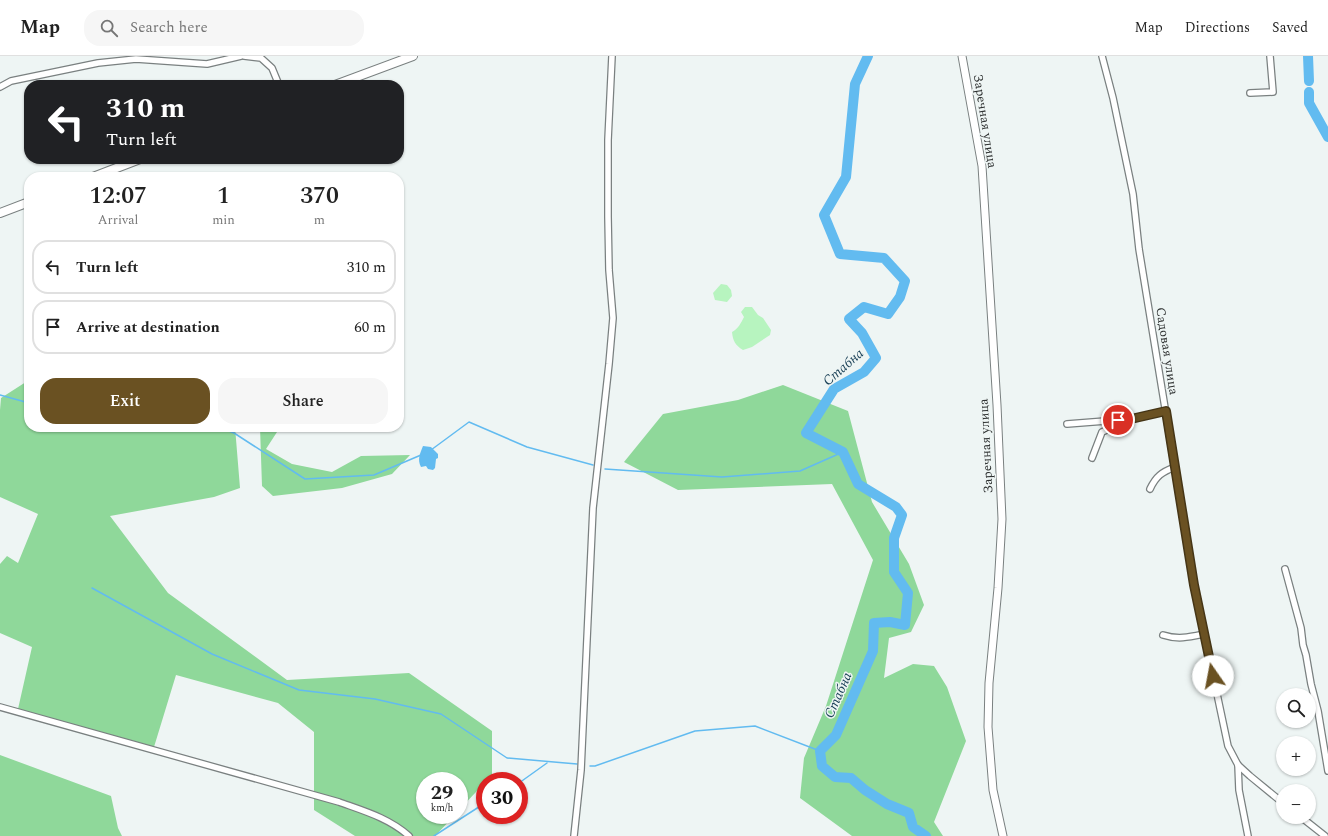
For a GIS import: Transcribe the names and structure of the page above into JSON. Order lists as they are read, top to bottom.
{
  "streets": {
    "street": ["Заречная улица", "Садовая улица"]
  },
  "water": ["Стабна"],
  "page": {
    "header": "Map",
    "search": "Search here",
    "nav": ["Map", "Directions", "Saved"],
    "turn": ["310 m", "Turn left"],
    "eta": [
      "12:07",
      "Arrival",
      "1",
      "min",
      "370",
      "m"
    ],
    "list": [
      {
        "name": "Turn left",
        "value": "310 m"
      },
      {
        "name": "Arrive at destination",
        "value": "60 m"
      }
    ],
    "buttons": ["Exit", "Share"],
    "map_buttons": ["+", "−"],
    "speed": "29 km/h",
    "limit": "30"
  }
}
